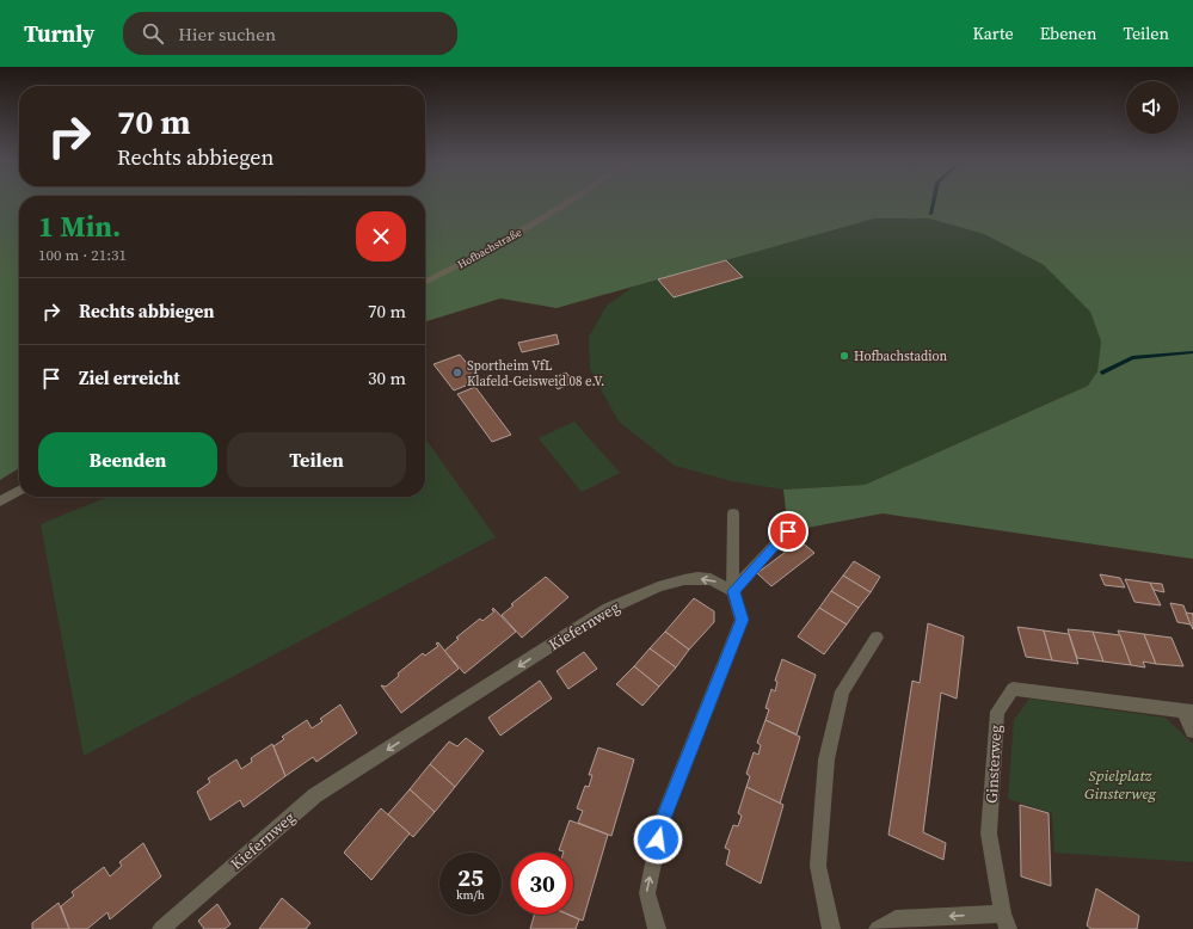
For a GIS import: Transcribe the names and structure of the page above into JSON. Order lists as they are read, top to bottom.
{
  "streets": {
    "street": ["Hofbachstraße", "Kiefernweg", "Ginsterweg"]
  },
  "one_way": ["Kiefernweg"],
  "parks": ["Spielplatz Ginsterweg"],
  "places": ["Hofbachstadion", "Sportheim VfL Klafeld-Geisweid 08 e.V."],
  "page": {
    "header": "Turnly",
    "search": "Hier suchen",
    "nav": ["Karte", "Ebenen", "Teilen"],
    "turn": ["70 m", "Rechts abbiegen"],
    "heading": ["1 Min.", "100 m · 21:31"],
    "list": [
      {
        "name": "Rechts abbiegen",
        "value": "70 m"
      },
      {
        "name": "Ziel erreicht",
        "value": "30 m"
      }
    ],
    "buttons": ["Beenden", "Teilen"],
    "speed": "25 km/h",
    "limit": "30"
  }
}
